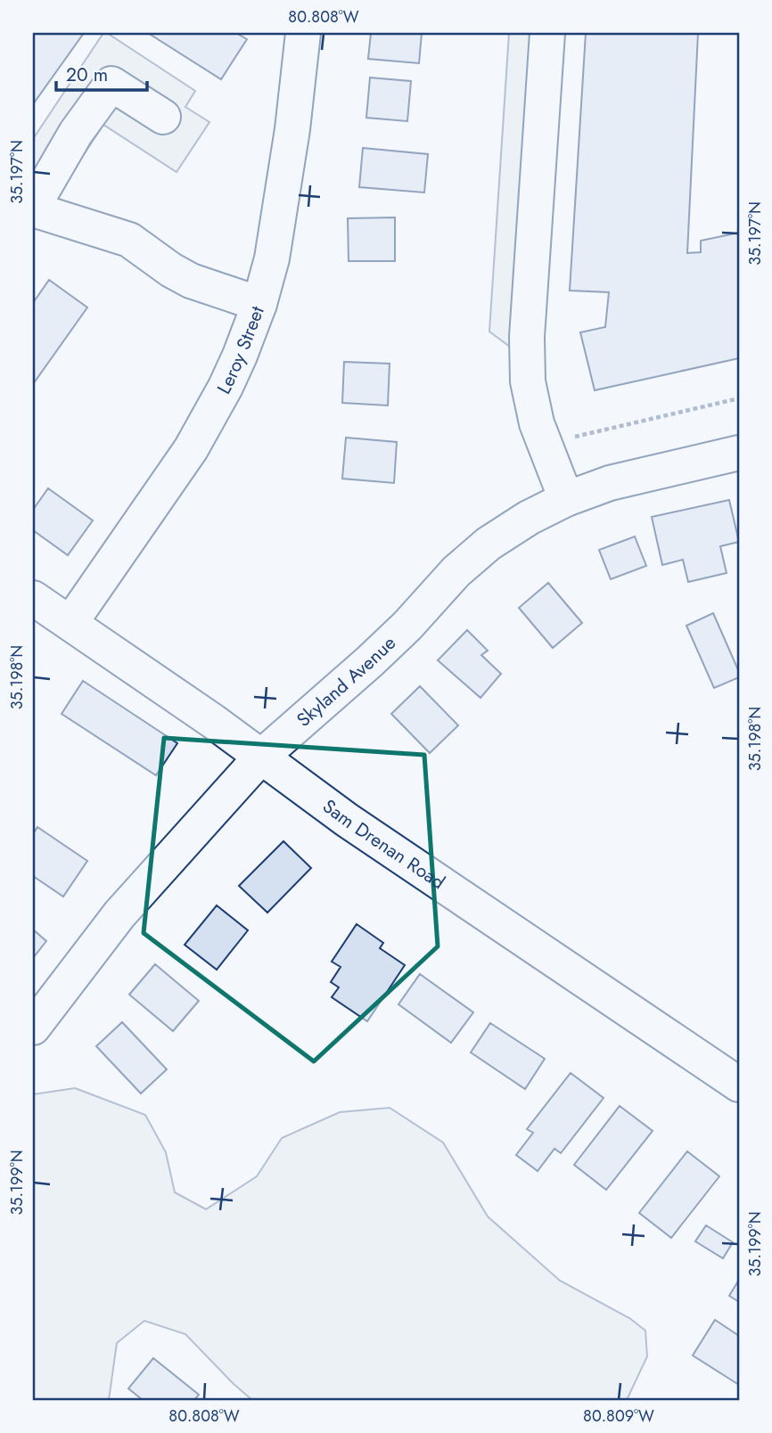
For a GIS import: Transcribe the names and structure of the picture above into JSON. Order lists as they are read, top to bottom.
{
  "streets": {
    "street": ["Leroy Street", "Skyland Avenue", "Sam Drenan Road"]
  },
  "crossings": [
    ["Leroy Street", "Sam Drenan Road"],
    ["Skyland Avenue", "Sam Drenan Road"]
  ],
  "scale_bar": "20 m",
  "coordinates": [
    "80.808°W",
    "35.197°N",
    "35.198°N",
    "35.199°N",
    "80.809°W"
  ]
}
